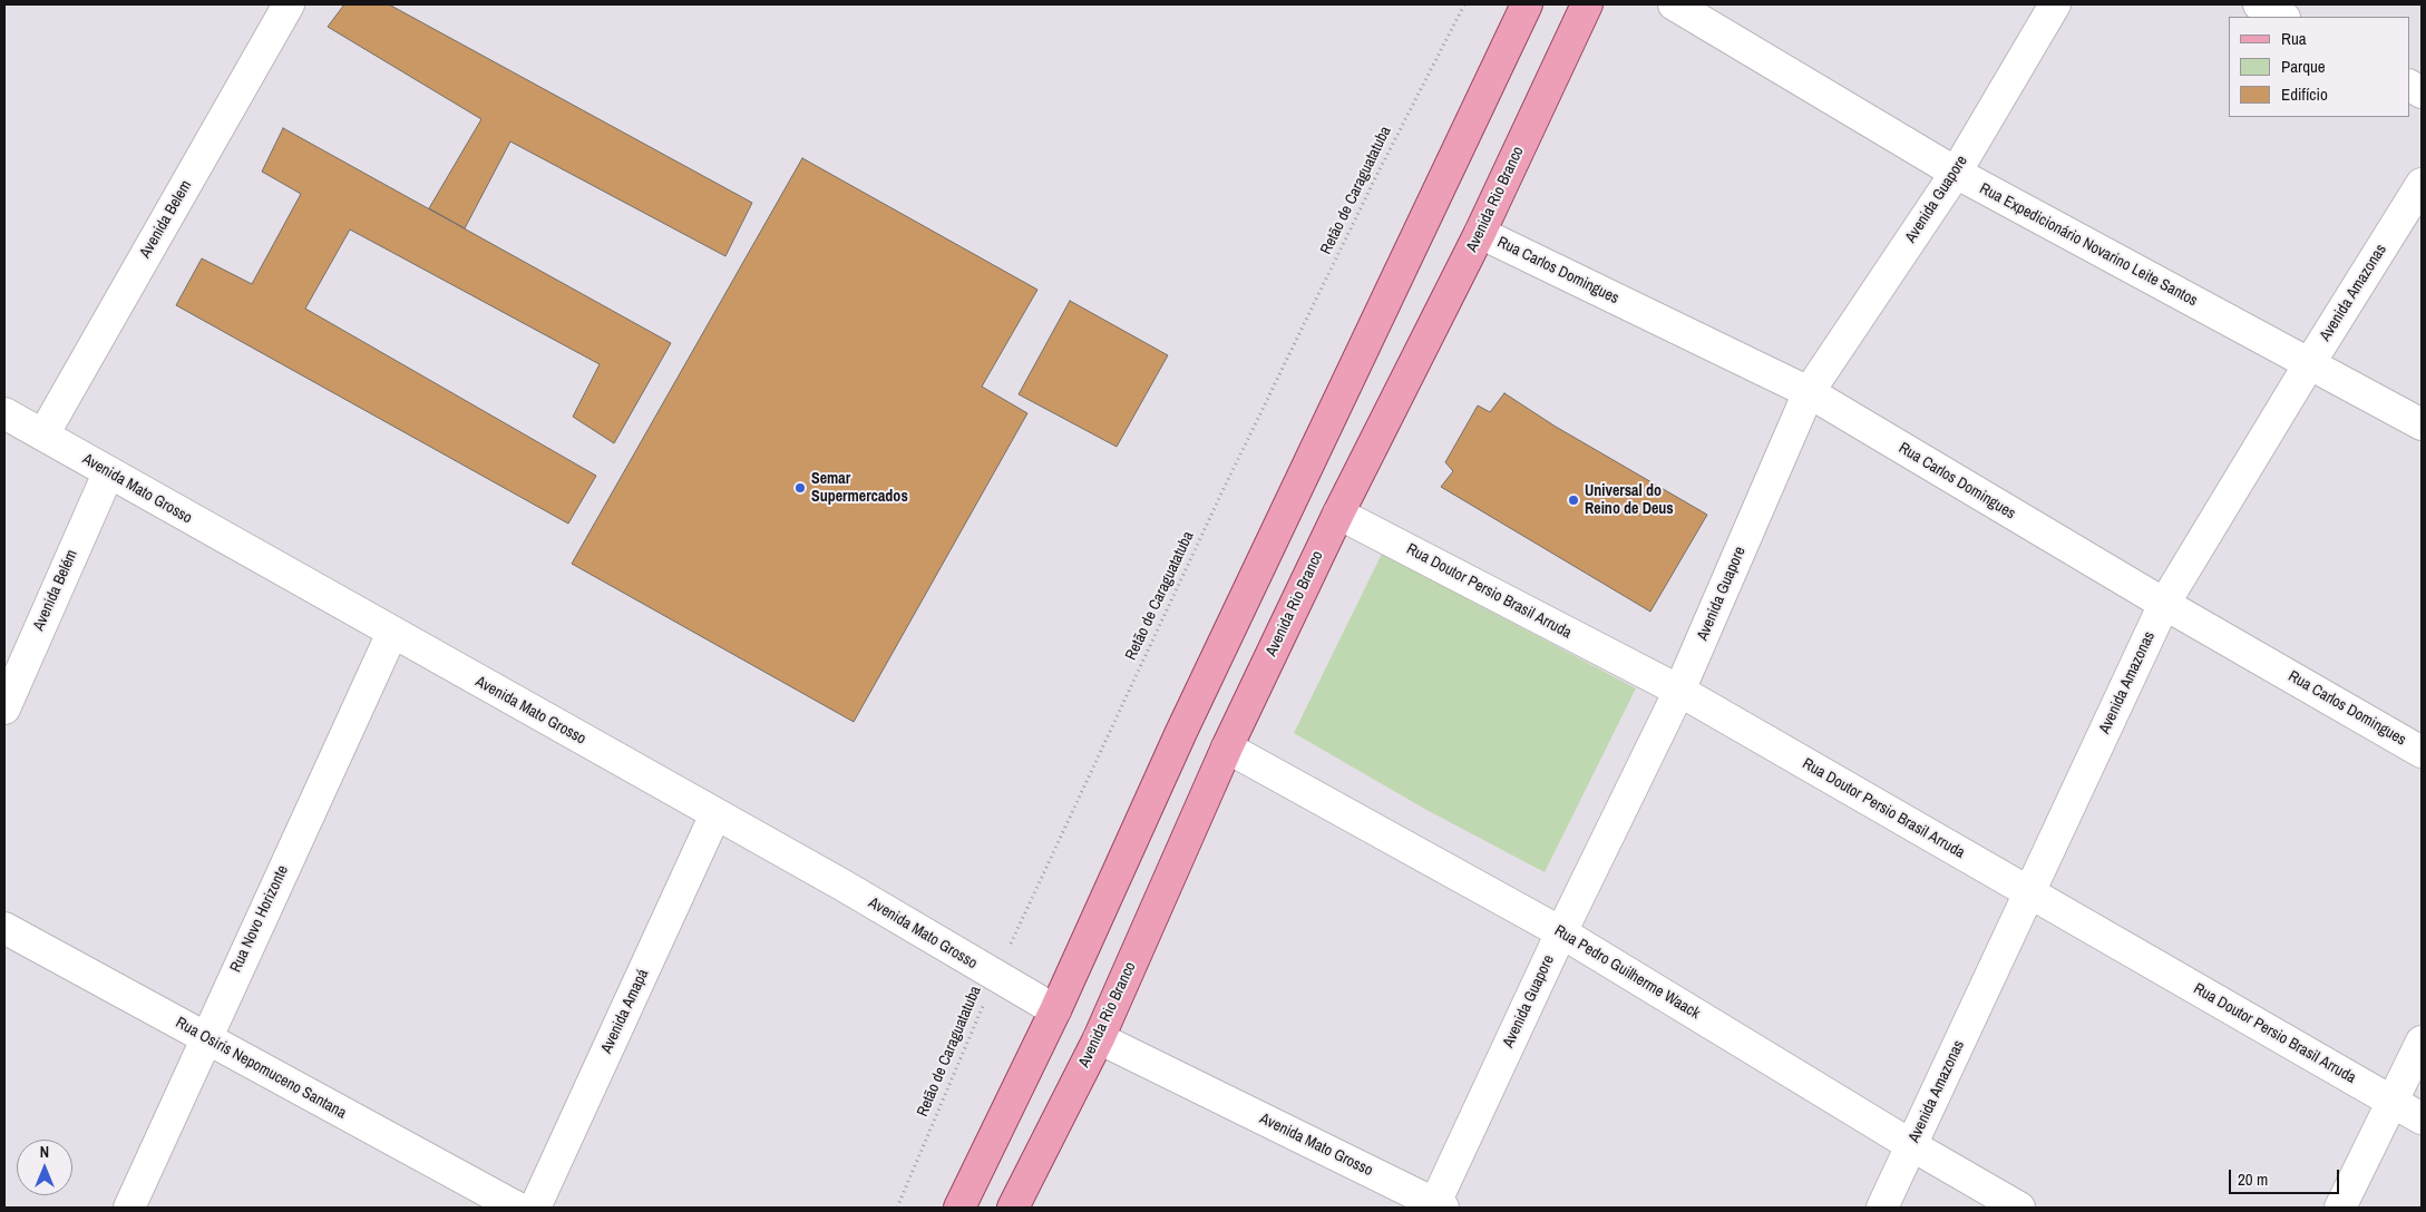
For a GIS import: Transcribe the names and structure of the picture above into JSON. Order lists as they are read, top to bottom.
{
  "streets": {
    "main road": ["Avenida Rio Branco"],
    "street": [
      "Avenida Guapore",
      "Avenida Belem",
      "Rua Expedicionário Novarino Leite Santos",
      "Rua Carlos Domingues",
      "Avenida Amazonas",
      "Avenida Mato Grosso",
      "Avenida Belém",
      "Rua Doutor Persio Brasil Arruda",
      "Rua Novo Horizonte",
      "Rua Pedro Guilherme Waack",
      "Avenida Amapá",
      "Rua Osiris Nepomuceno Santana"
    ],
    "path": ["Retão de Caraguatatuba"]
  },
  "crossings": [
    ["Retão de Caraguatatuba", "Avenida Mato Grosso"],
    ["Avenida Rio Branco", "Rua Carlos Domingues"],
    ["Avenida Rio Branco", "Avenida Mato Grosso"],
    ["Avenida Rio Branco", "Rua Doutor Persio Brasil Arruda"],
    ["Avenida Rio Branco", "Rua Pedro Guilherme Waack"],
    ["Avenida Guapore", "Rua Expedicionário Novarino Leite Santos"],
    ["Avenida Guapore", "Rua Carlos Domingues"],
    ["Avenida Guapore", "Avenida Mato Grosso"],
    ["Avenida Guapore", "Rua Doutor Persio Brasil Arruda"],
    ["Avenida Guapore", "Rua Pedro Guilherme Waack"],
    ["Avenida Belem", "Avenida Mato Grosso"],
    ["Rua Expedicionário Novarino Leite Santos", "Avenida Amazonas"],
    ["Rua Carlos Domingues", "Avenida Amazonas"],
    ["Avenida Amazonas", "Rua Doutor Persio Brasil Arruda"],
    ["Avenida Amazonas", "Rua Pedro Guilherme Waack"],
    ["Avenida Mato Grosso", "Avenida Belém"],
    ["Avenida Mato Grosso", "Rua Novo Horizonte"],
    ["Avenida Mato Grosso", "Avenida Amapá"],
    ["Rua Novo Horizonte", "Rua Osiris Nepomuceno Santana"]
  ],
  "places": ["Semar Supermercados", "Universal do Reino de Deus"],
  "legend": ["Rua", "Parque", "Edifício"],
  "scale_bar": "20 m",
  "north": "top"
}
